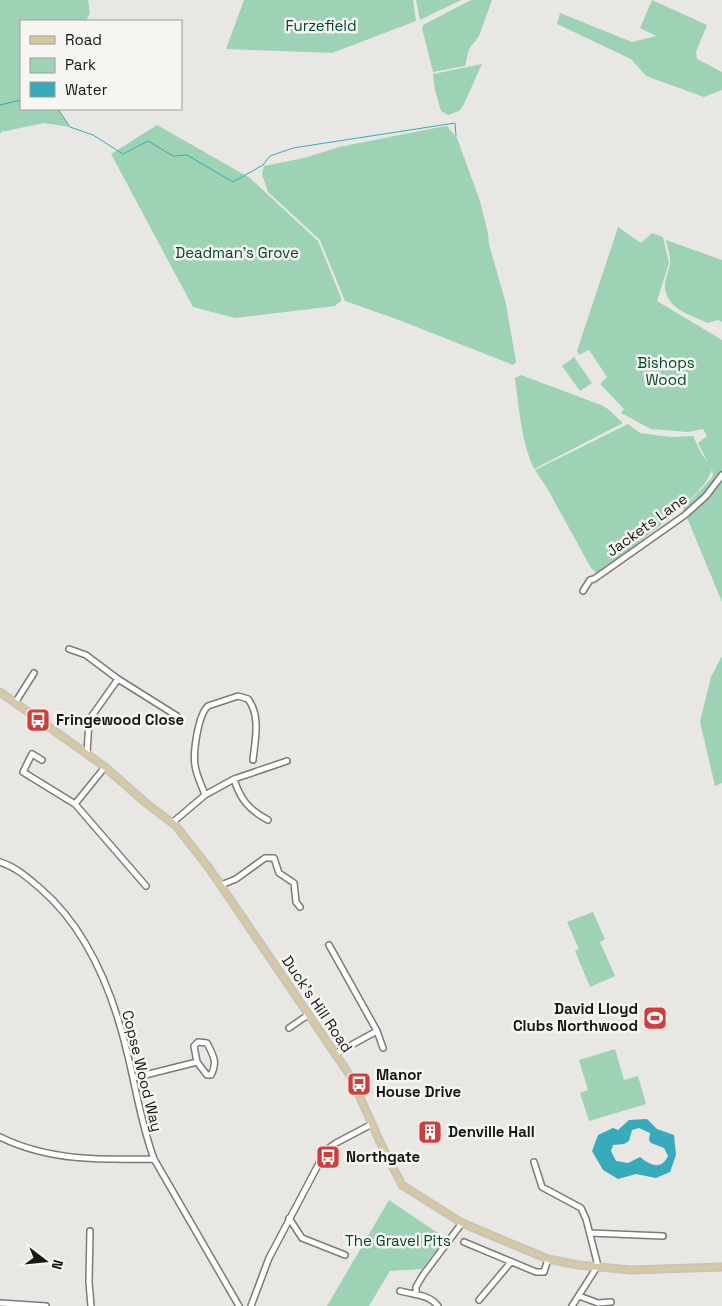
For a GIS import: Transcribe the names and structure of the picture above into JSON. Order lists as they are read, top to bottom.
{
  "streets": {
    "main road": ["Duck's Hill Road"],
    "street": ["Jackets Lane", "Copse Wood Way"]
  },
  "parks": [
    "Furzefield",
    "Deadman's Grove",
    "Bishops Wood",
    "The Gravel Pits"
  ],
  "places": {
    "bus stop": ["Fringewood Close", "Manor House Drive", "Northgate"],
    "sports": ["David Lloyd Clubs Northwood"],
    "building": ["Denville Hall"]
  },
  "legend": ["Road", "Park", "Water"],
  "north": "right"
}
